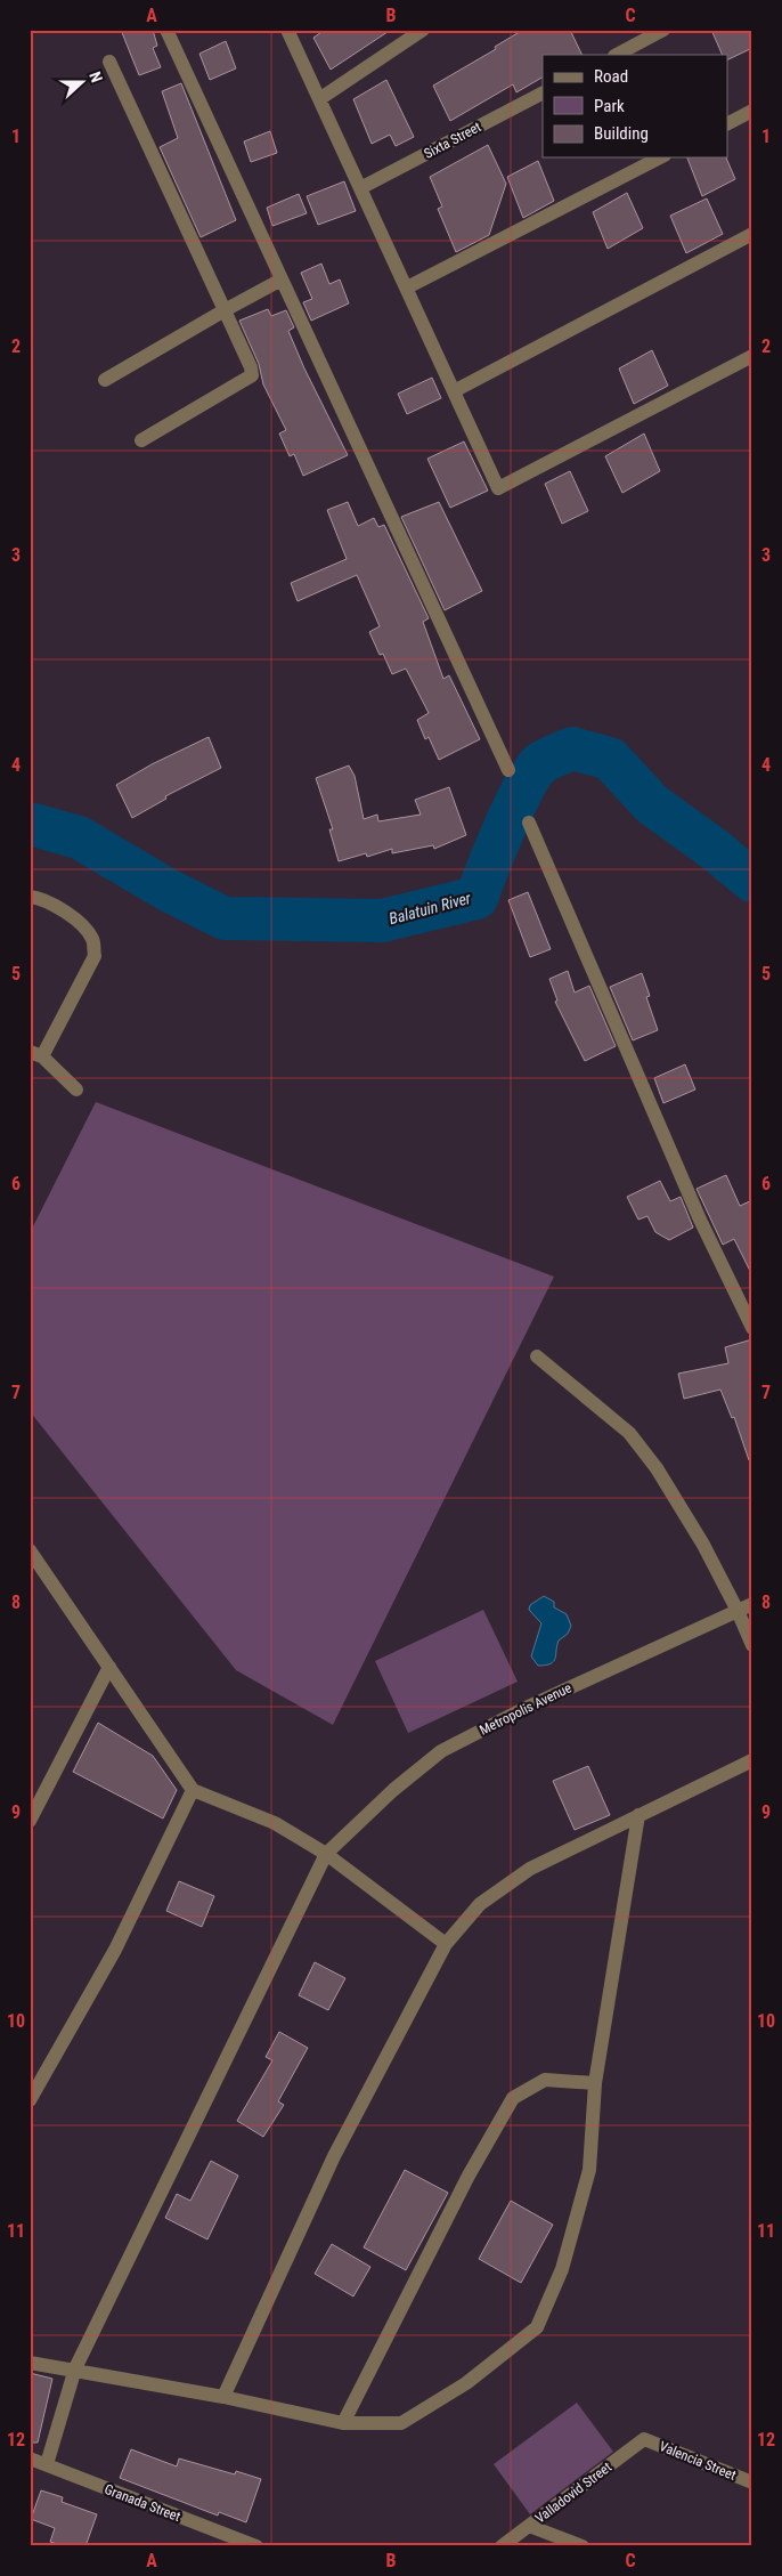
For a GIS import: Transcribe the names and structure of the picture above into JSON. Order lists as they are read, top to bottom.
{
  "streets": {
    "street": [
      "Sixta Street",
      "Metropolis Avenue",
      "Valencia Street",
      "Valladovid Street",
      "Granada Street"
    ]
  },
  "crossings": [
    ["Valencia Street", "Valladovid Street"]
  ],
  "water": ["Balatuin River"],
  "legend": ["Road", "Park", "Building"],
  "north": "right",
  "grid": {
    "columns": ["A", "B", "C"],
    "rows": [
      "1",
      "2",
      "3",
      "4",
      "5",
      "6",
      "7",
      "8",
      "9",
      "10",
      "11",
      "12"
    ]
  }
}
